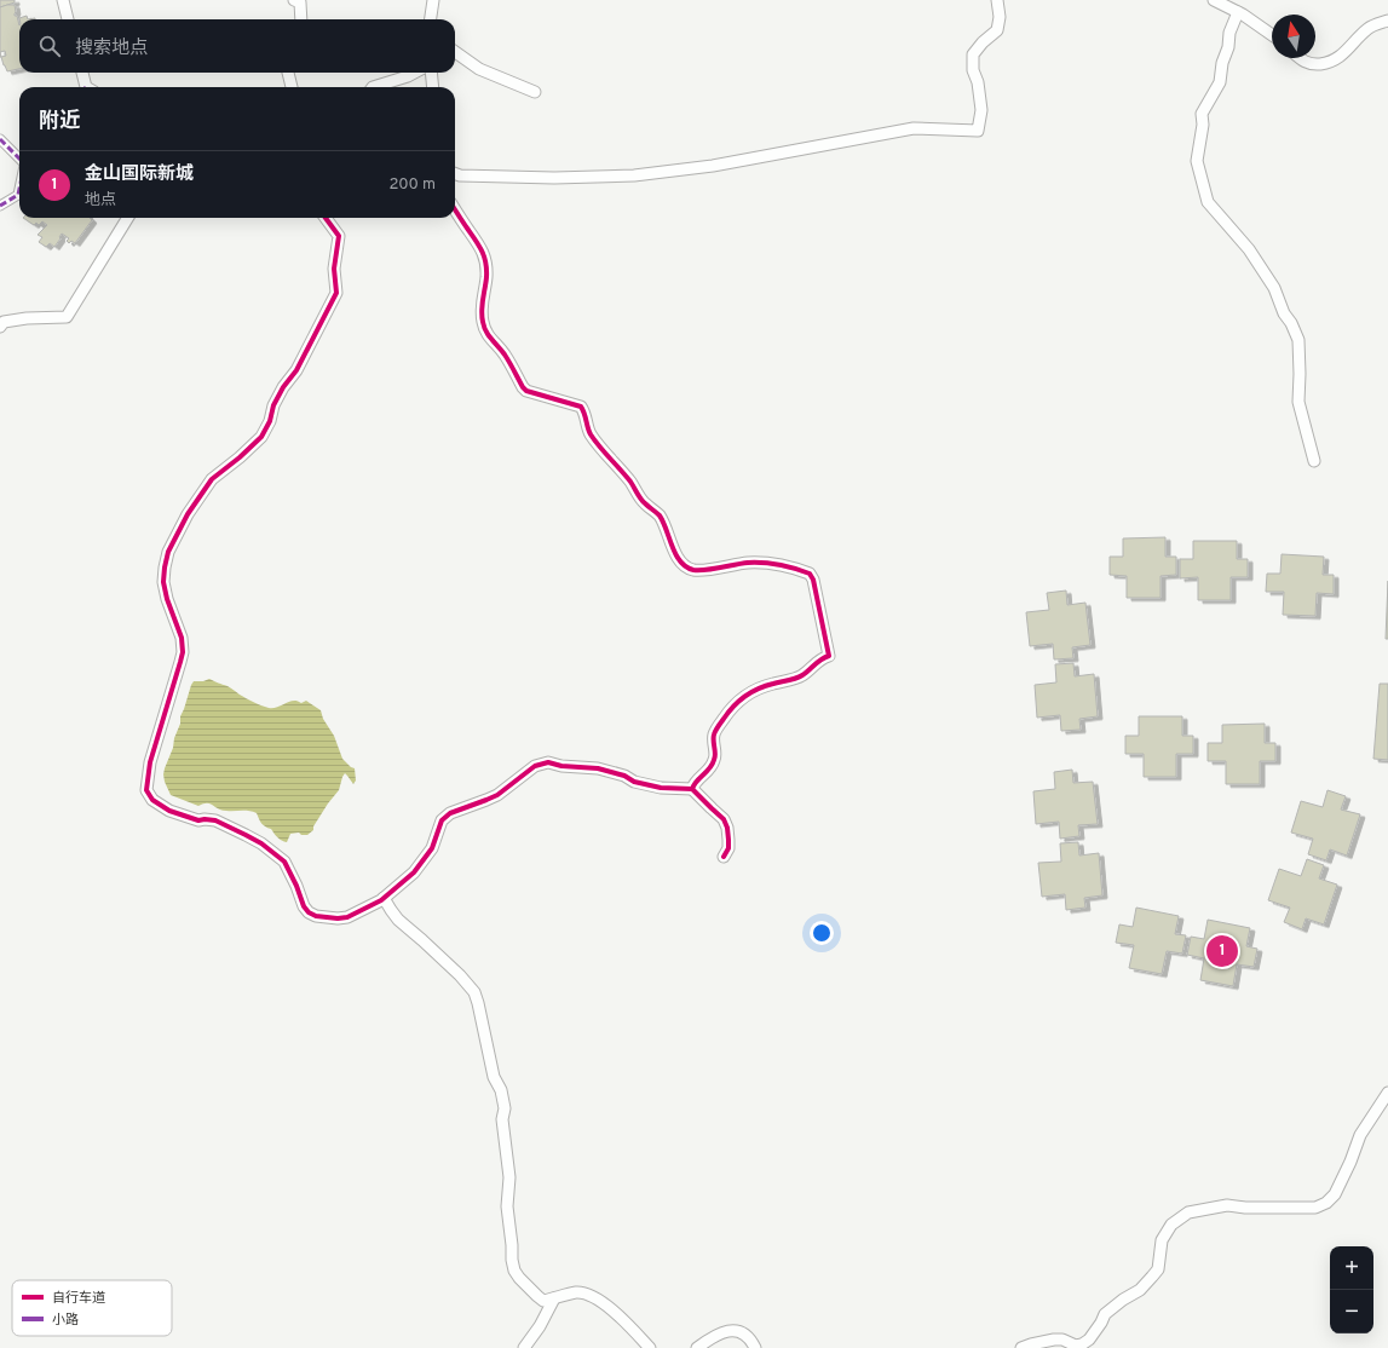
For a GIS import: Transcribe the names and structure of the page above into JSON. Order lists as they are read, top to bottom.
{
  "legend": ["自行车道", "小路"],
  "north": "top",
  "page": {
    "search": "搜索地点",
    "heading": "附近",
    "list": [
      {
        "mark": "1",
        "name": "金山国际新城",
        "note": "地点",
        "value": "200 m"
      }
    ],
    "pins": "1",
    "map_buttons": ["+", "−"]
  }
}
